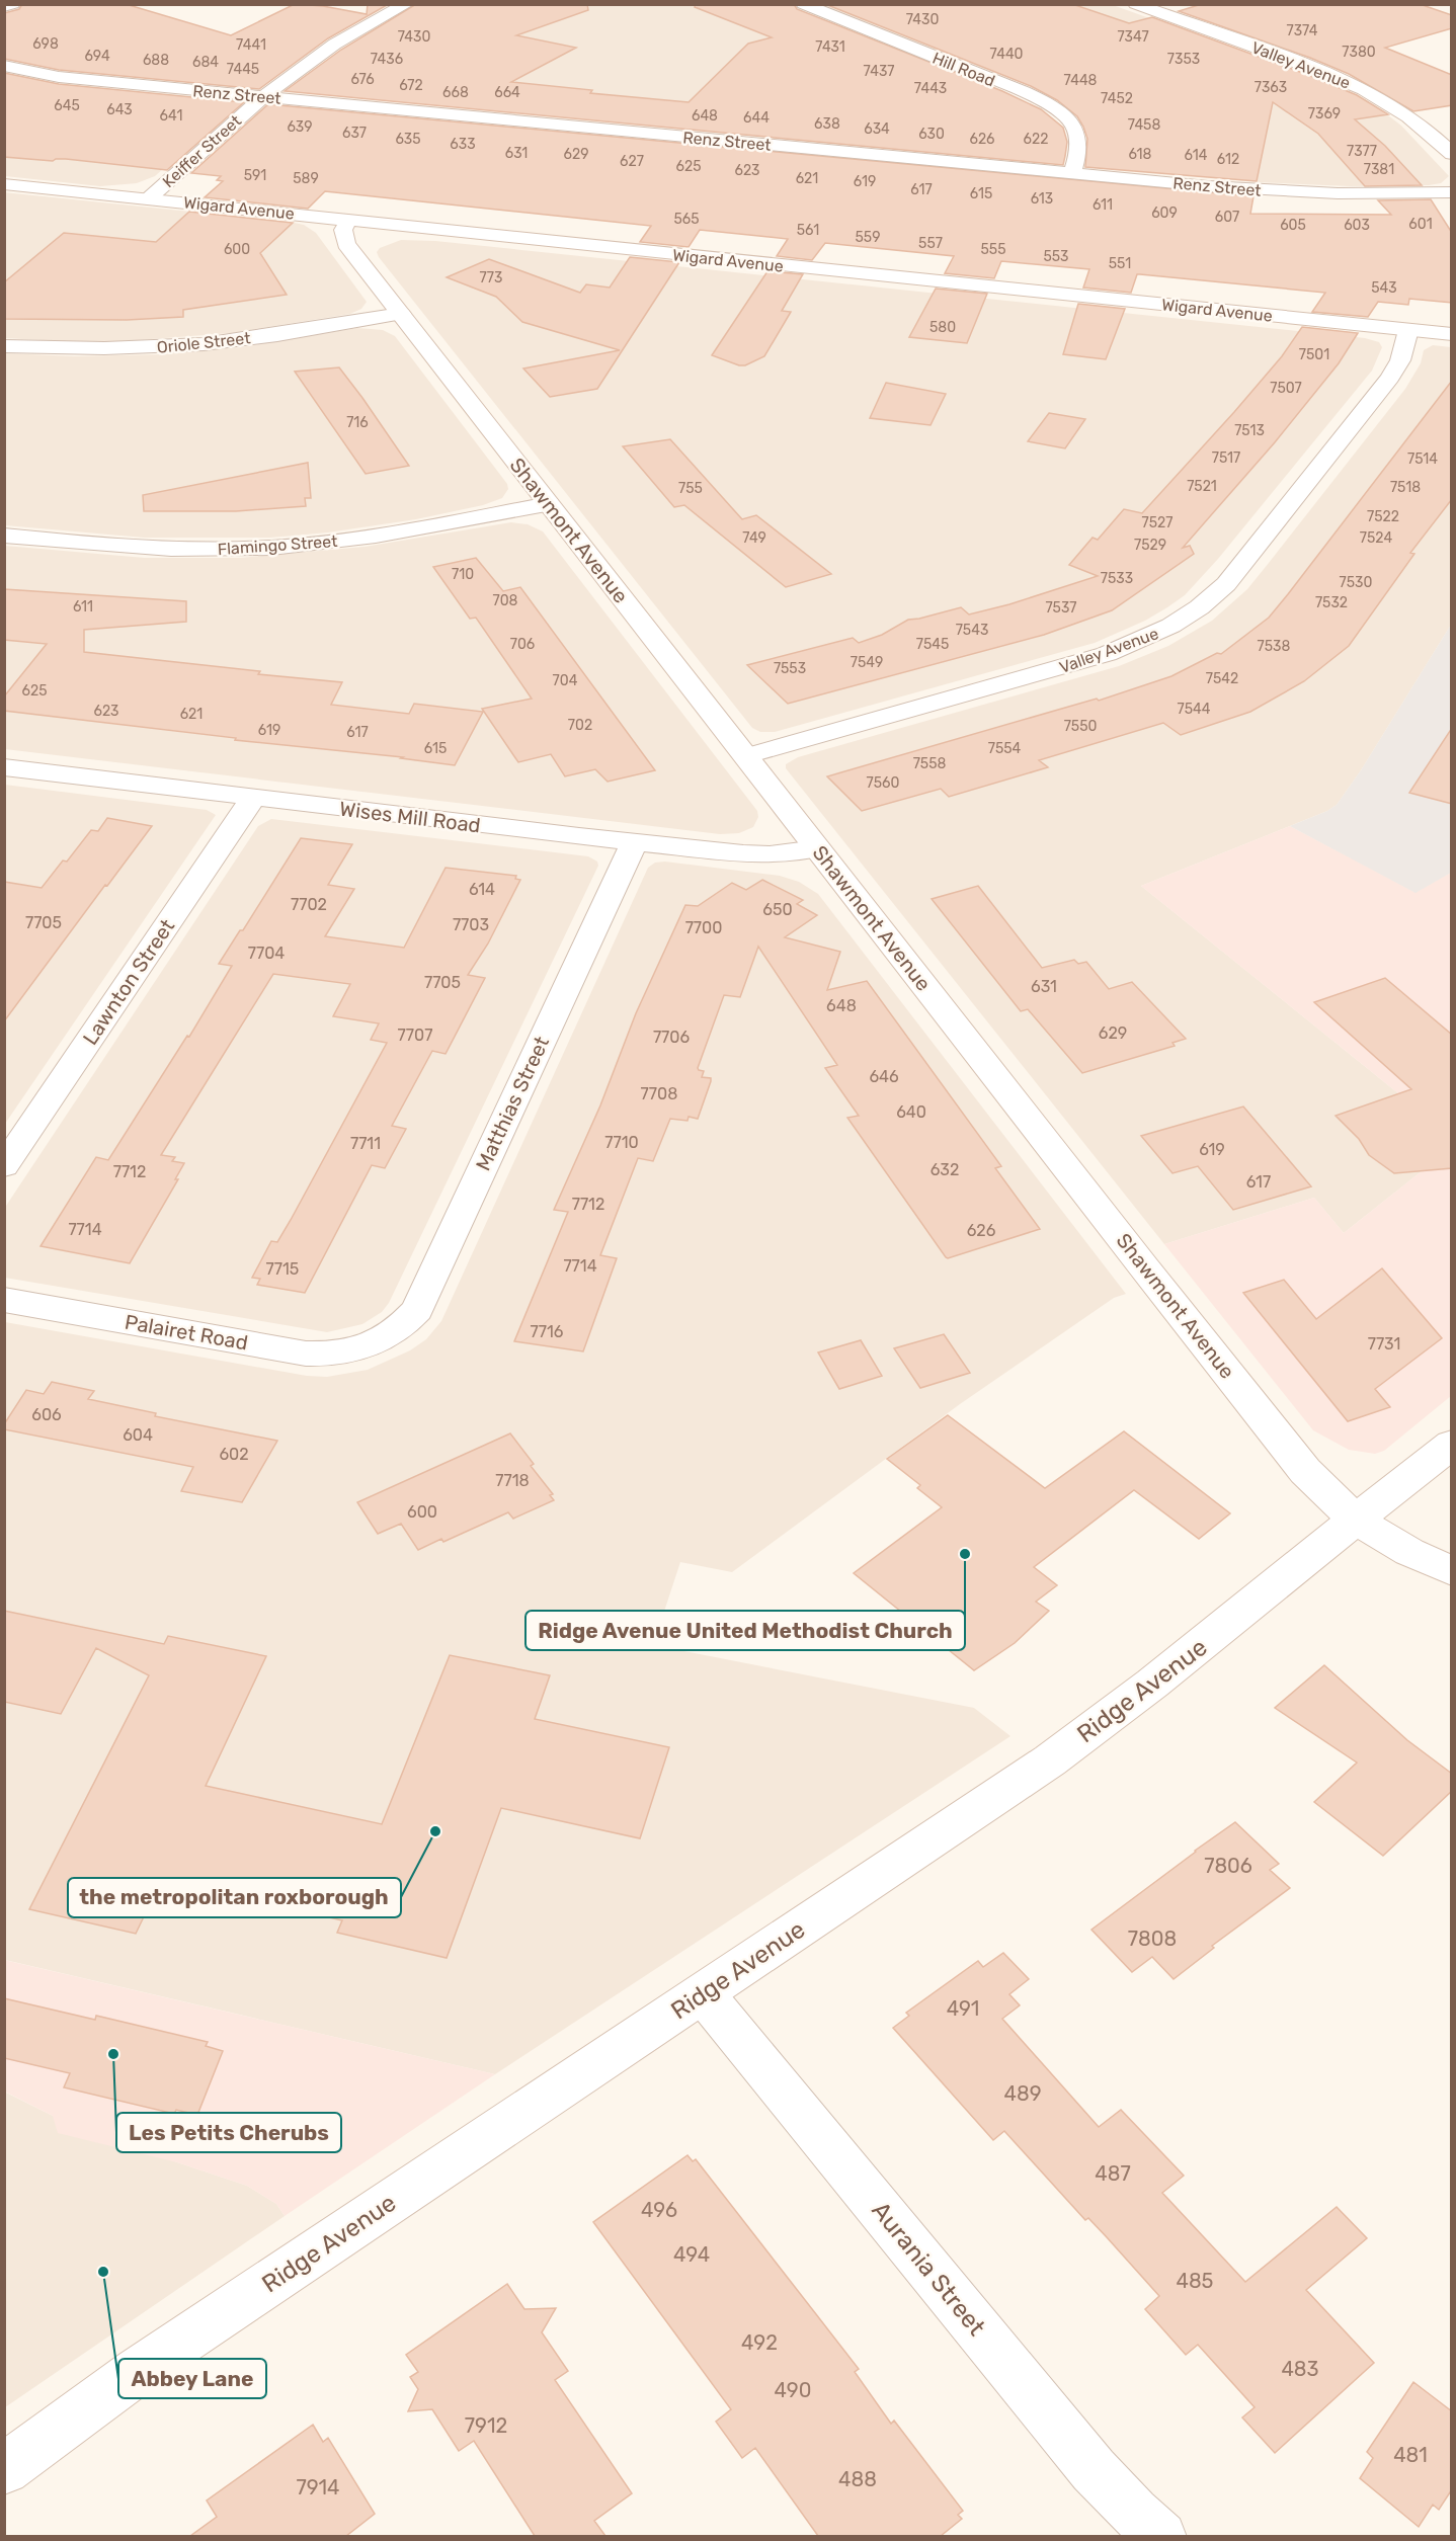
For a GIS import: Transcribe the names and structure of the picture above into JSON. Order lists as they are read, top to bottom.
{
  "streets": {
    "street": [
      "Valley Avenue",
      "Hill Road",
      "Renz Street",
      "Keiffer Street",
      "Wigard Avenue",
      "Oriole Street",
      "Shawmont Avenue",
      "Flamingo Street",
      "Wises Mill Road",
      "Lawnton Street",
      "Matthias Street",
      "Palairet Road",
      "Ridge Avenue",
      "Aurania Street"
    ]
  },
  "crossings": [
    ["Valley Avenue", "Wigard Avenue"],
    ["Valley Avenue", "Shawmont Avenue"],
    ["Hill Road", "Renz Street"],
    ["Renz Street", "Keiffer Street"],
    ["Keiffer Street", "Wigard Avenue"],
    ["Wigard Avenue", "Shawmont Avenue"],
    ["Oriole Street", "Shawmont Avenue"],
    ["Shawmont Avenue", "Flamingo Street"],
    ["Shawmont Avenue", "Wises Mill Road"],
    ["Shawmont Avenue", "Ridge Avenue"],
    ["Wises Mill Road", "Lawnton Street"],
    ["Wises Mill Road", "Matthias Street"],
    ["Matthias Street", "Palairet Road"],
    ["Ridge Avenue", "Aurania Street"]
  ],
  "places": [
    "Ridge Avenue United Methodist Church",
    "the metropolitan roxborough",
    "Les Petits Cherubs",
    "Abbey Lane"
  ],
  "house_numbers": [
    "7430",
    "7374",
    "7430",
    "7347",
    "698",
    "7441",
    "7431",
    "7380",
    "7440",
    "694",
    "7436",
    "7353",
    "688",
    "684",
    "7445",
    "7437",
    "676",
    "7448",
    "672",
    "7363",
    "7443",
    "668",
    "664",
    "7452",
    "645",
    "643",
    "7369",
    "641",
    "648",
    "644",
    "638",
    "7458",
    "639",
    "634",
    "637",
    "630",
    "635",
    "626",
    "622",
    "633",
    "7377",
    "631",
    "629",
    "618",
    "614",
    "612",
    "627",
    "625",
    "7381",
    "623",
    "591",
    "589",
    "621",
    "619",
    "617",
    "615",
    "613",
    "611",
    "609",
    "607",
    "565",
    "601",
    "605",
    "603",
    "561",
    "559",
    "557",
    "600",
    "555",
    "553",
    "551",
    "773",
    "543",
    "580",
    "7501",
    "7507",
    "716",
    "7513",
    "7517",
    "7514",
    "7521",
    "7518",
    "755",
    "7522",
    "7527",
    "749",
    "7524",
    "7529",
    "710",
    "7533",
    "7530",
    "708",
    "7532",
    "611",
    "7537",
    "7543",
    "706",
    "7545",
    "7538",
    "7549",
    "7553",
    "7542",
    "704",
    "625",
    "7544",
    "623",
    "621",
    "702",
    "7550",
    "619",
    "617",
    "615",
    "7554",
    "7558",
    "7560",
    "614",
    "7702",
    "650",
    "7705",
    "7703",
    "7700",
    "7704",
    "7705",
    "631",
    "648",
    "629",
    "7707",
    "7706",
    "646",
    "7708",
    "640",
    "7710",
    "7711",
    "619",
    "632",
    "7712",
    "617",
    "7712",
    "7714",
    "626",
    "7714",
    "7715",
    "7716",
    "7731",
    "606",
    "604",
    "602",
    "7718",
    "600",
    "7806",
    "7808",
    "491",
    "489",
    "487",
    "496",
    "494",
    "485",
    "492",
    "483",
    "490",
    "7912",
    "481",
    "488",
    "7914"
  ]
}
